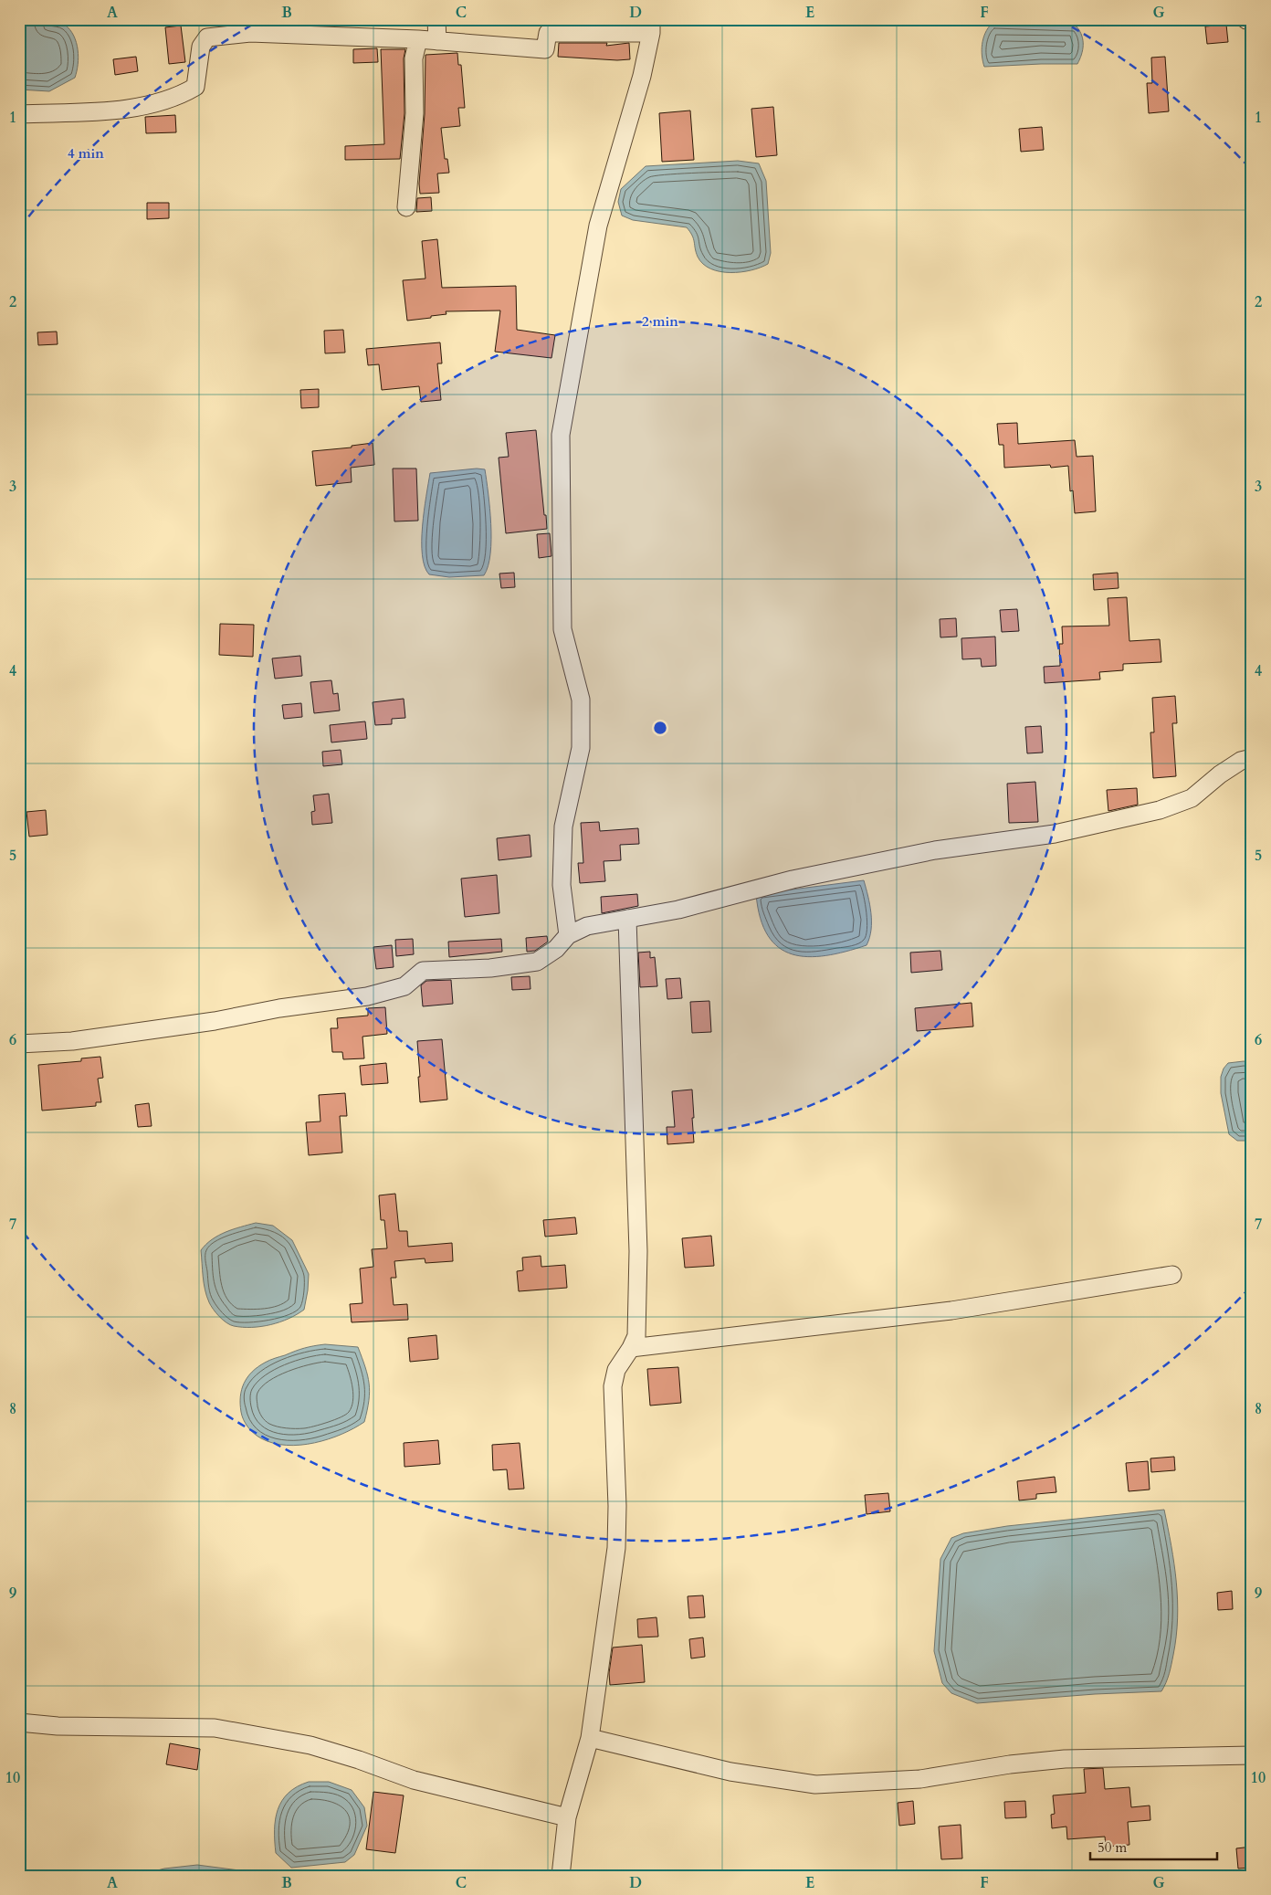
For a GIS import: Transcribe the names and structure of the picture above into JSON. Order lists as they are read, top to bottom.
{
  "scale_bar": "50 m",
  "grid": {
    "columns": [
      "A",
      "B",
      "C",
      "D",
      "E",
      "F",
      "G"
    ],
    "rows": [
      "1",
      "2",
      "3",
      "4",
      "5",
      "6",
      "7",
      "8",
      "9",
      "10"
    ]
  },
  "rings": ["4 min", "2 min"]
}
